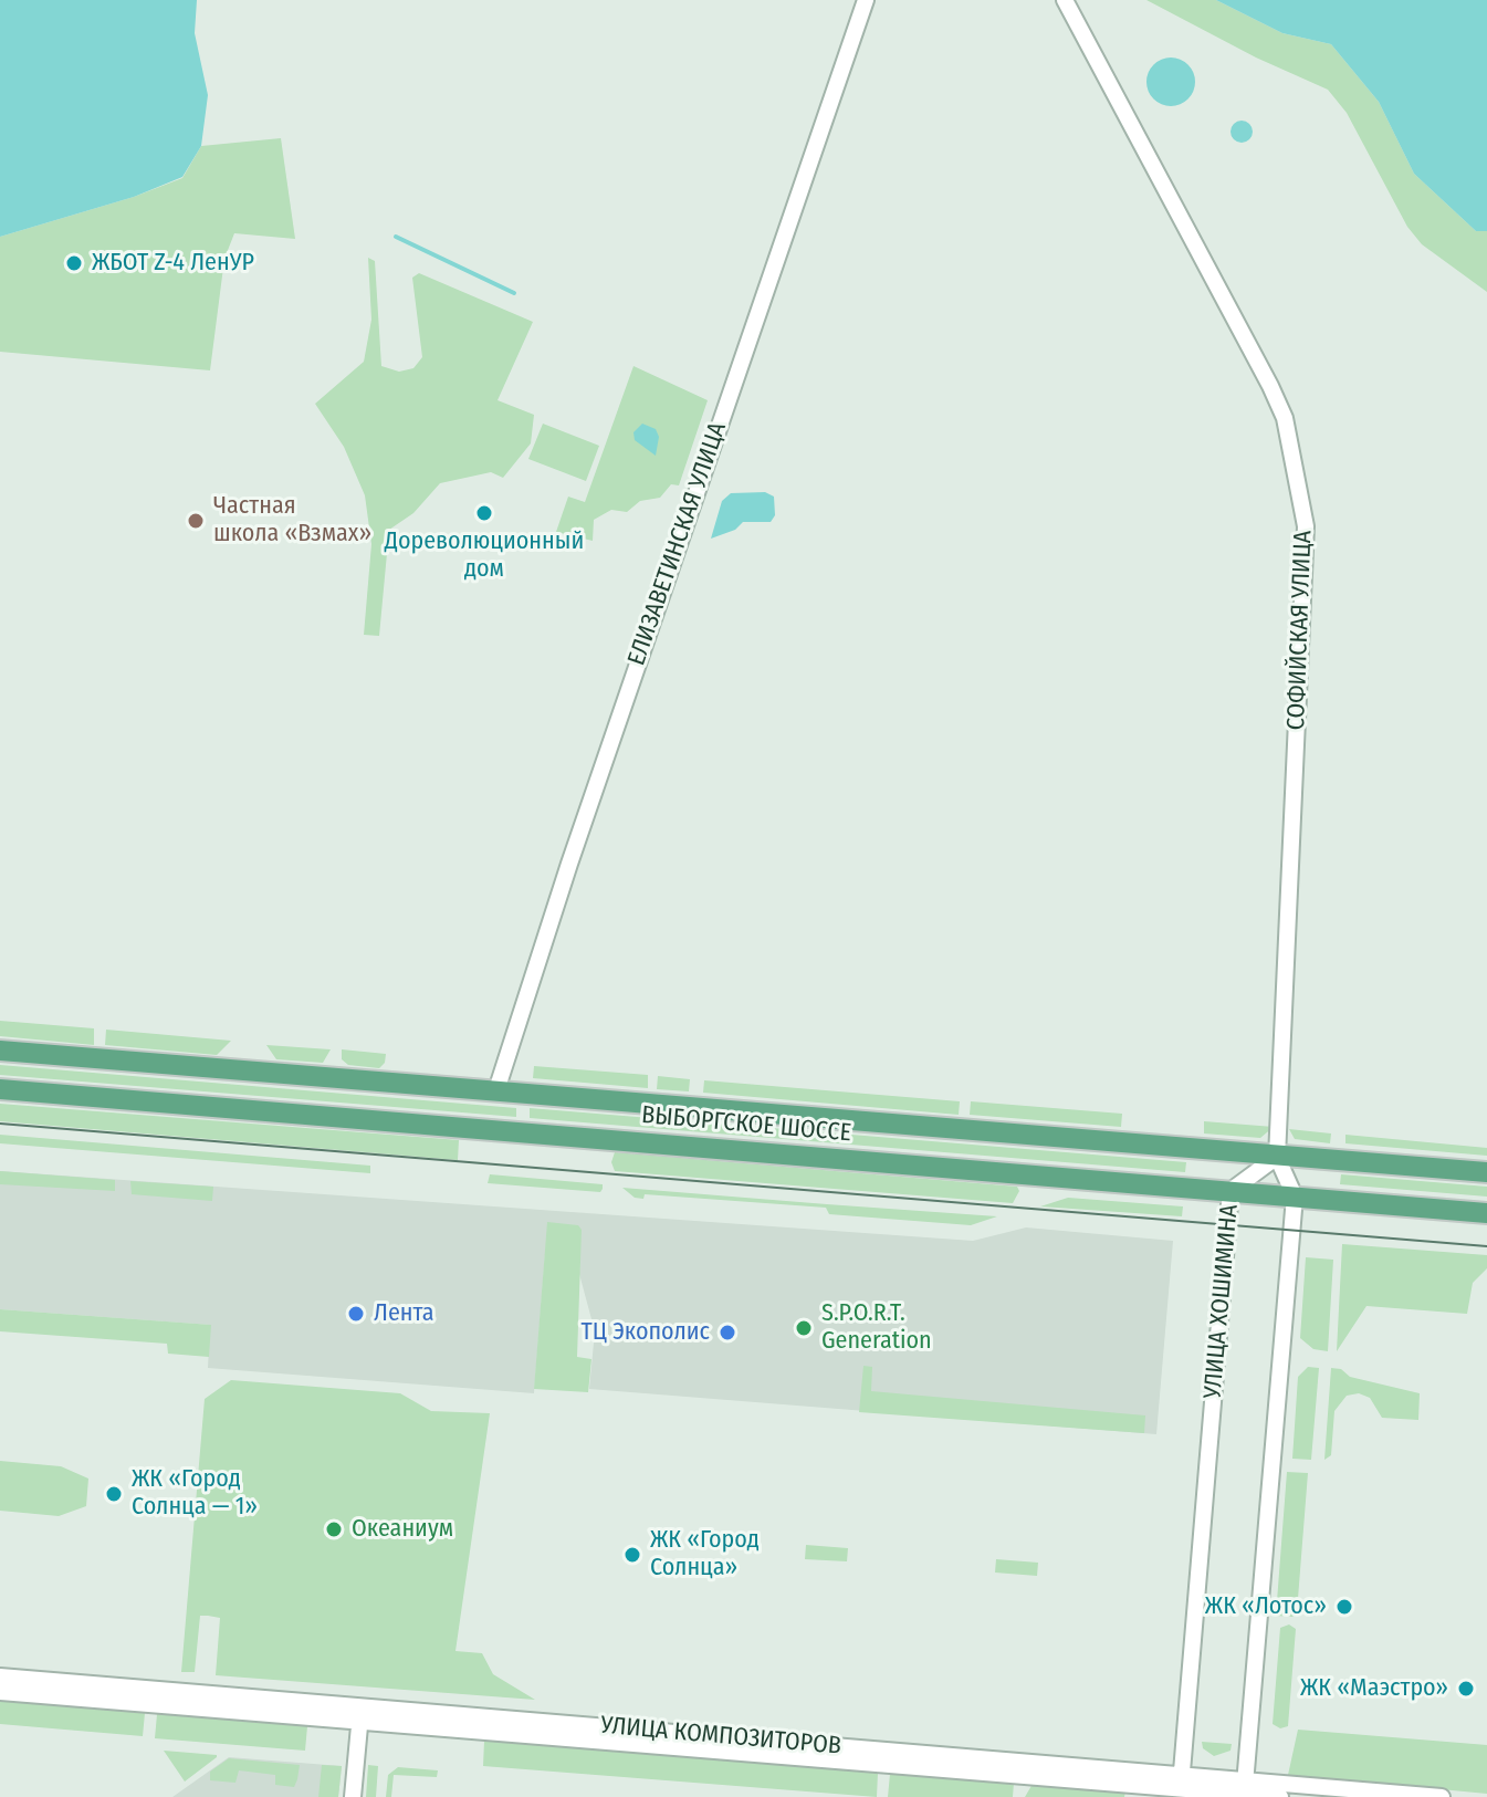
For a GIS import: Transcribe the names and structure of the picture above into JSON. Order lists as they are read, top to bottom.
{
  "streets": {
    "main road": ["ВЫБОРГСКОЕ ШОССЕ"],
    "street": [
      "ЕЛИЗАВЕТИНСКАЯ УЛИЦА",
      "СОФИЙСКАЯ УЛИЦА",
      "УЛИЦА ХОШИМИНА",
      "УЛИЦА КОМПОЗИТОРОВ"
    ]
  },
  "crossings": [
    ["ЕЛИЗАВЕТИНСКАЯ УЛИЦА", "ВЫБОРГСКОЕ ШОССЕ"],
    ["СОФИЙСКАЯ УЛИЦА", "ВЫБОРГСКОЕ ШОССЕ"],
    ["СОФИЙСКАЯ УЛИЦА", "УЛИЦА ХОШИМИНА"],
    ["ВЫБОРГСКОЕ ШОССЕ", "УЛИЦА ХОШИМИНА"],
    ["УЛИЦА ХОШИМИНА", "УЛИЦА КОМПОЗИТОРОВ"]
  ],
  "places": [
    "ЖБОТ Z-4 ЛенУР",
    "Дореволюционный дом",
    "Частная школа «Взмах»",
    "Лента",
    "S.P.O.R.T. Generation",
    "ТЦ Экополис",
    "ЖК «Город Солнца — 1»",
    "Океаниум",
    "ЖК «Город Солнца»",
    "ЖК «Лотос»",
    "ЖК «Маэстро»"
  ]
}
